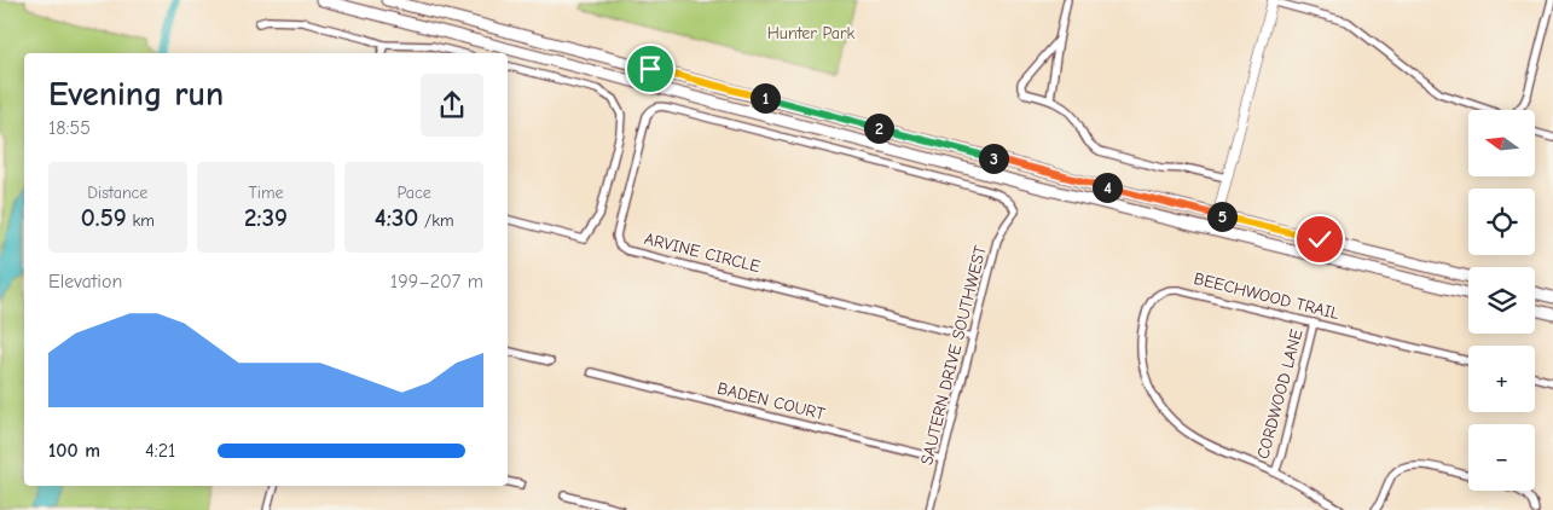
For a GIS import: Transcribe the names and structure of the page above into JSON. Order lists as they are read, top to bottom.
{
  "streets": {
    "street": [
      "ARVINE CIRCLE",
      "BEECHWOOD TRAIL",
      "SAUTERN DRIVE SOUTHWEST",
      "CORDWOOD LANE",
      "BADEN COURT"
    ]
  },
  "crossings": [
    ["ARVINE CIRCLE", "SAUTERN DRIVE SOUTHWEST"],
    ["BEECHWOOD TRAIL", "CORDWOOD LANE"],
    ["SAUTERN DRIVE SOUTHWEST", "BADEN COURT"]
  ],
  "parks": ["Hunter Park"],
  "north": "left",
  "page": {
    "heading": ["Evening run", "18:55"],
    "pins": [
      "1",
      "2",
      "3",
      "4",
      "5"
    ],
    "map_buttons": ["+", "−"],
    "stats": [
      ["Distance", "0.59 km"],
      ["Time", "2:39"],
      ["Pace", "4:30 /km"]
    ],
    "chart": ["Elevation", "199–207 m"],
    "list": [
      {
        "name": "100 m",
        "note": "4:21"
      }
    ]
  }
}
